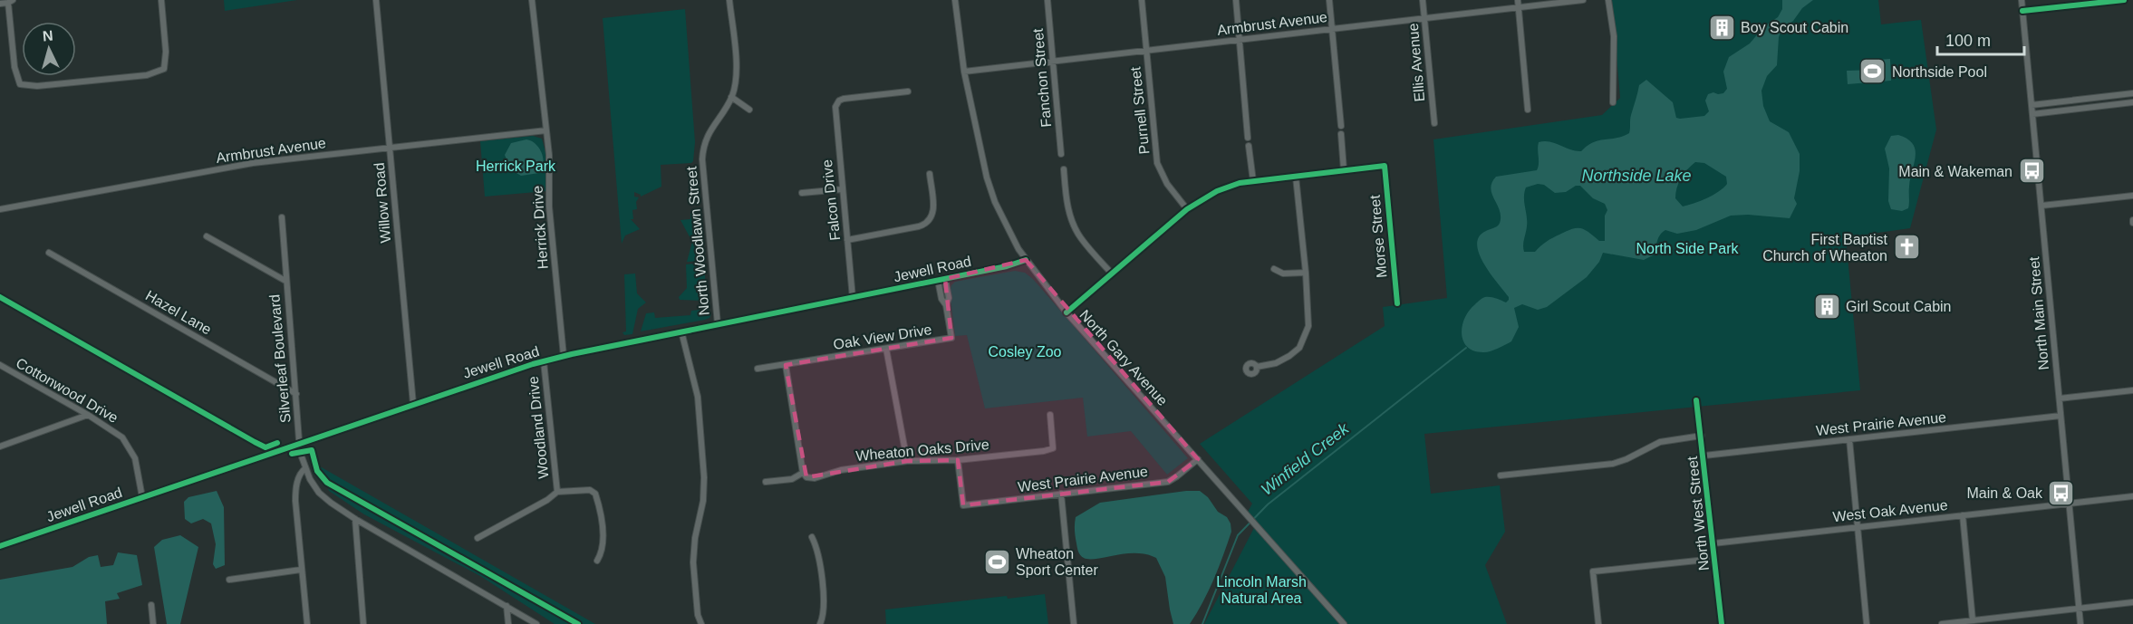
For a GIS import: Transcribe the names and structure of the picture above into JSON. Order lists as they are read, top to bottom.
{
  "streets": {
    "street": [
      "Armbrust Avenue",
      "Ellis Avenue",
      "Fanchon Street",
      "Purnell Street",
      "Falcon Drive",
      "Willow Road",
      "Herrick Drive",
      "Morse Street",
      "North Woodlawn Street",
      "Jewell Road",
      "Hazel Lane",
      "North Main Street",
      "Oak View Drive",
      "North Gary Avenue",
      "Silverleaf Boulevard",
      "Cottonwood Drive",
      "West Prairie Avenue",
      "Woodland Drive",
      "Wheaton Oaks Drive",
      "West Oak Avenue",
      "North West Street"
    ]
  },
  "crossings": [
    ["Armbrust Avenue", "Ellis Avenue"],
    ["Armbrust Avenue", "Fanchon Street"],
    ["Armbrust Avenue", "Purnell Street"],
    ["Armbrust Avenue", "Willow Road"],
    ["Armbrust Avenue", "Herrick Drive"],
    ["Armbrust Avenue", "North Gary Avenue"],
    ["Falcon Drive", "Jewell Road"],
    ["Willow Road", "Jewell Road"],
    ["Herrick Drive", "Jewell Road"],
    ["North Woodlawn Street", "Jewell Road"],
    ["Jewell Road", "Oak View Drive"],
    ["Jewell Road", "North Gary Avenue"],
    ["Jewell Road", "Silverleaf Boulevard"],
    ["Jewell Road", "Cottonwood Drive"],
    ["Jewell Road", "Woodland Drive"],
    ["Hazel Lane", "Silverleaf Boulevard"],
    ["North Main Street", "West Prairie Avenue"],
    ["North Main Street", "West Oak Avenue"],
    ["North Gary Avenue", "West Prairie Avenue"],
    ["West Prairie Avenue", "Wheaton Oaks Drive"],
    ["West Prairie Avenue", "North West Street"],
    ["West Oak Avenue", "North West Street"]
  ],
  "water": ["Northside Lake", "Winfield Creek"],
  "parks": [
    "Herrick Park",
    "North Side Park",
    "Cosley Zoo",
    "Lincoln Marsh Natural Area"
  ],
  "places": {
    "building": ["Boy Scout Cabin", "Girl Scout Cabin"],
    "sports": ["Northside Pool", "Wheaton Sport Center"],
    "bus stop": ["Main & Wakeman", "Main & Oak"],
    "church": ["First Baptist Church of Wheaton"]
  },
  "scale_bar": "100 m",
  "north": "top"
}
